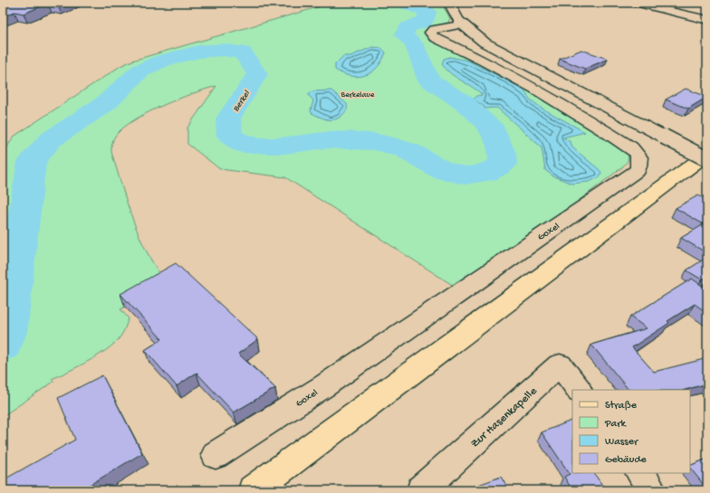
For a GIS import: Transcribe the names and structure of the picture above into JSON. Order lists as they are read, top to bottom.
{
  "streets": {
    "street": ["Goxel", "Zur Hasenkapelle"]
  },
  "water": ["Berkel"],
  "parks": ["Berkelaue"],
  "legend": [
    "Straße",
    "Park",
    "Wasser",
    "Gebäude"
  ]
}
